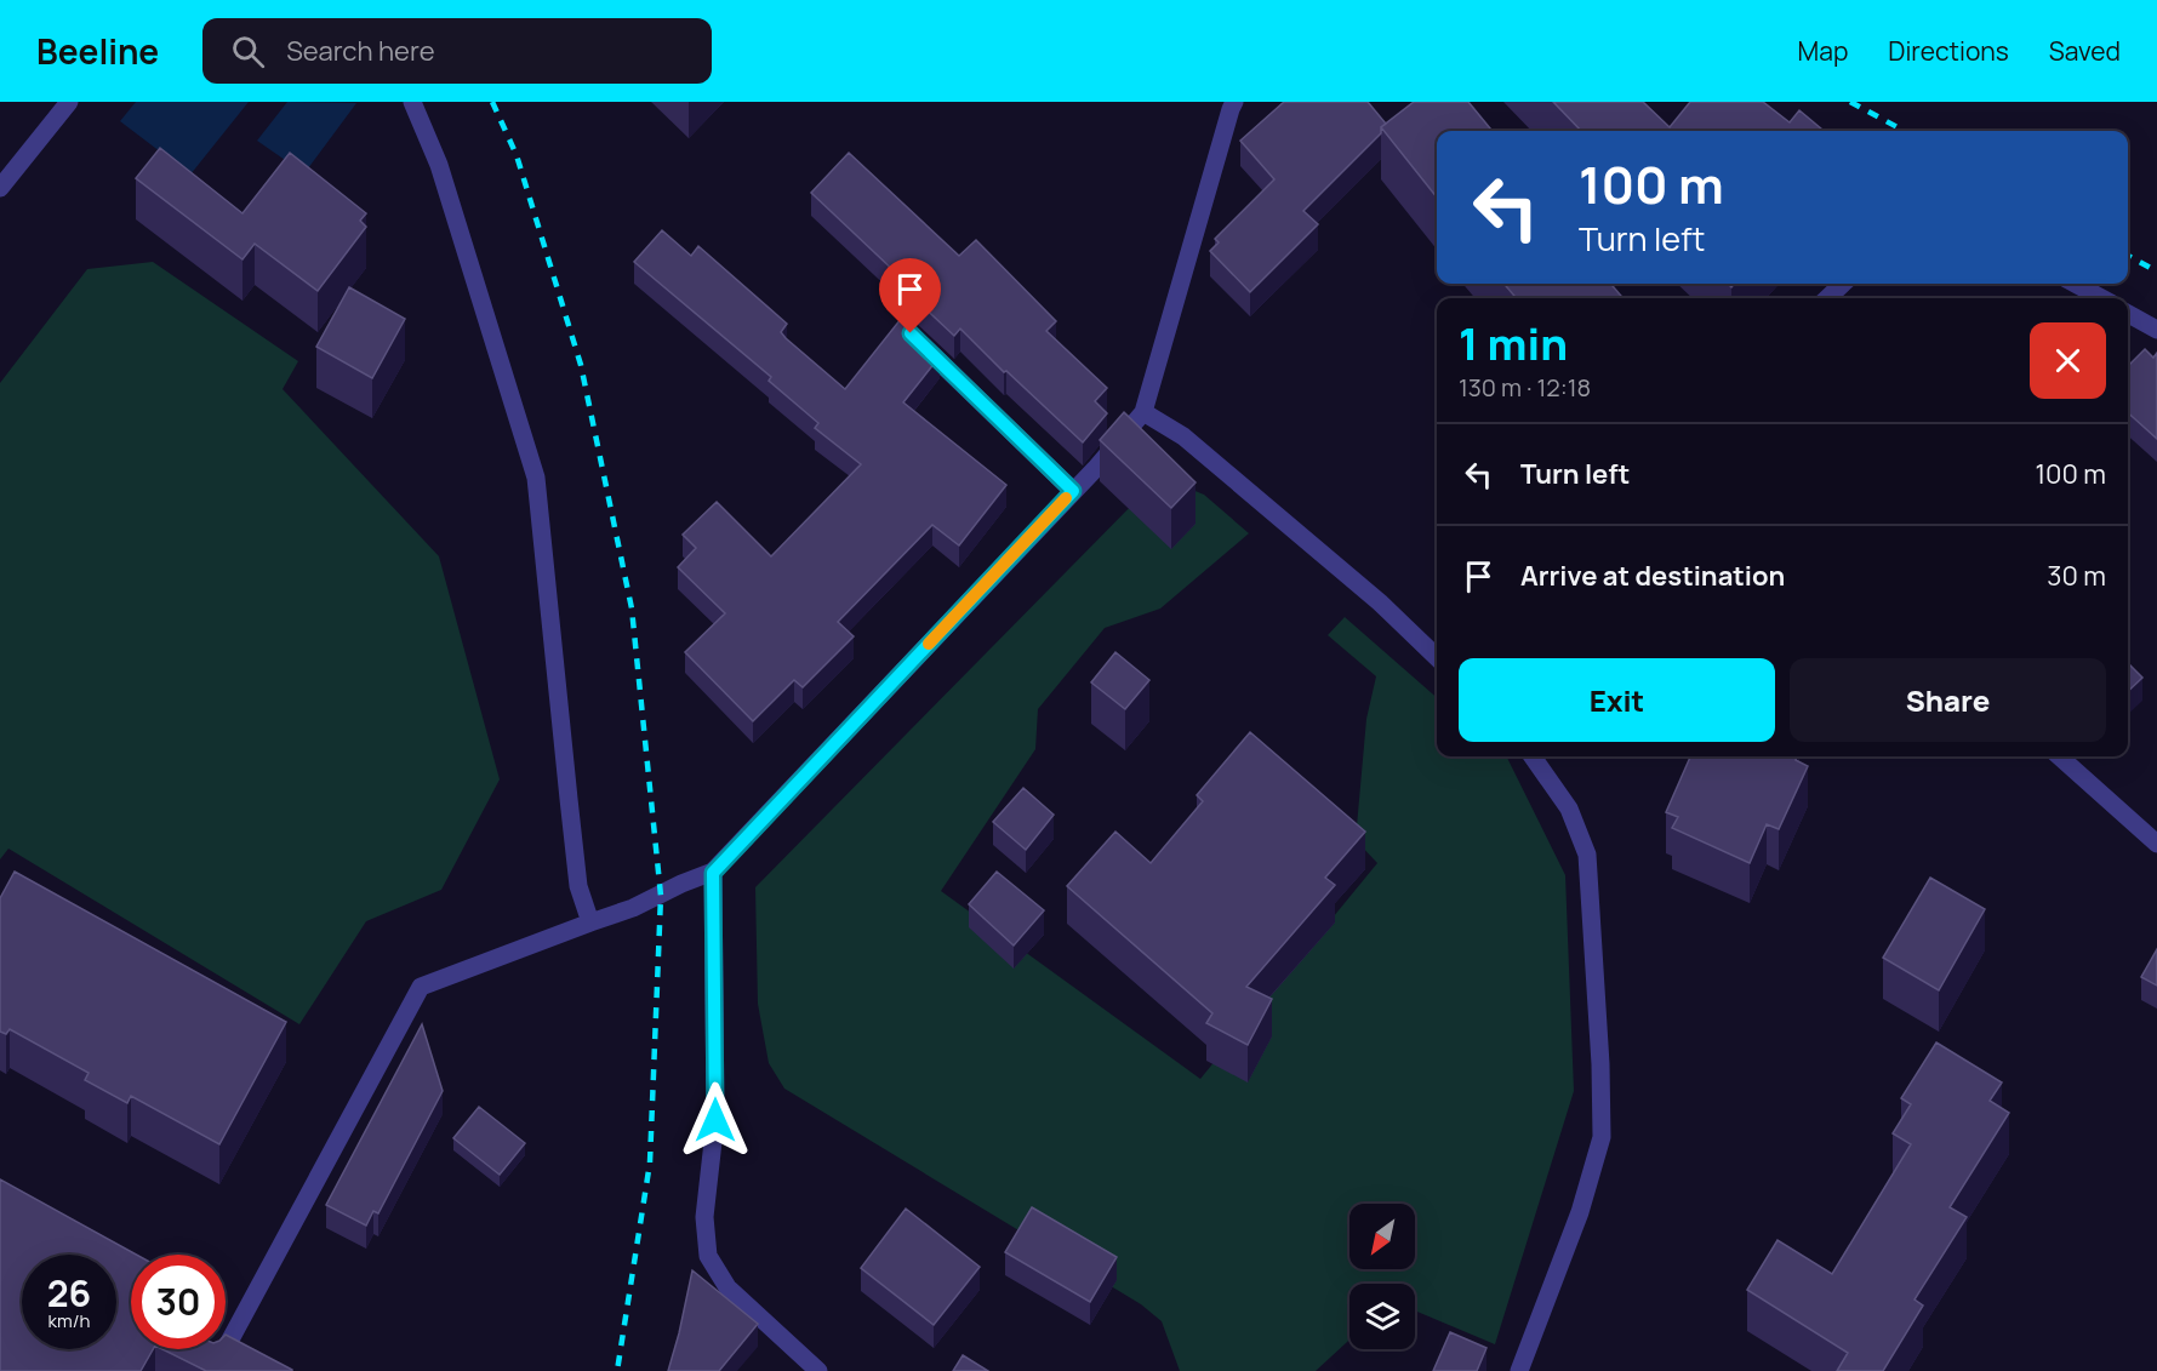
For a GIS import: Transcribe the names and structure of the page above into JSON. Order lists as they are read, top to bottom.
{
  "north": "bottom left",
  "page": {
    "header": "Beeline",
    "search": "Search here",
    "nav": ["Map", "Directions", "Saved"],
    "turn": ["100 m", "Turn left"],
    "heading": ["1 min", "130 m · 12:18"],
    "list": [
      {
        "name": "Turn left",
        "value": "100 m"
      },
      {
        "name": "Arrive at destination",
        "value": "30 m"
      }
    ],
    "buttons": ["Exit", "Share"],
    "speed": "26 km/h",
    "limit": "30"
  }
}
